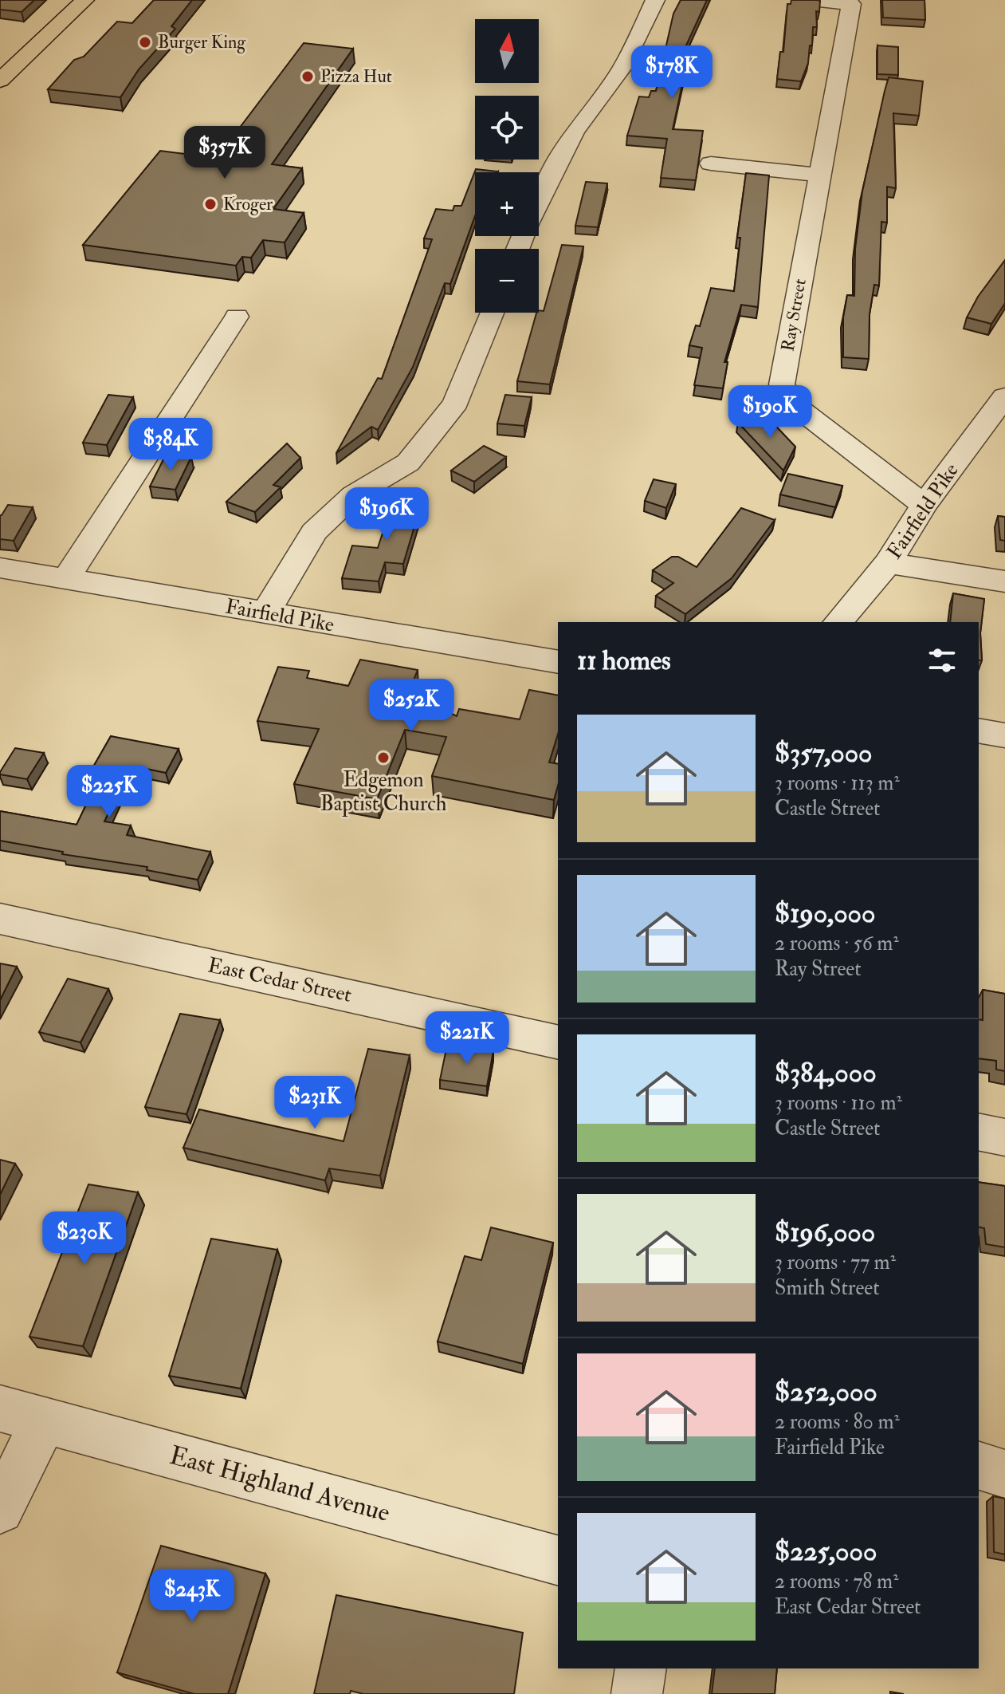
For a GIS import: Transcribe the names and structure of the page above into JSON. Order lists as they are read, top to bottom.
{
  "streets": {
    "street": [
      "Ray Street",
      "Fairfield Pike",
      "East Cedar Street",
      "East Highland Avenue"
    ]
  },
  "crossings": [
    ["Ray Street", "Fairfield Pike"]
  ],
  "places": [
    "Burger King",
    "Pizza Hut",
    "Kroger",
    "Edgemon Baptist Church"
  ],
  "north": "top",
  "page": {
    "map_buttons": ["+", "−"],
    "price": [
      "$178K",
      "$357K",
      "$190K",
      "$384K",
      "$196K",
      "$252K",
      "$225K",
      "$221K",
      "$231K",
      "$230K",
      "$243K"
    ],
    "heading": "11 homes",
    "list": [
      {
        "name": "$357,000",
        "note": "3 rooms · 113 m² · Castle Street"
      },
      {
        "name": "$190,000",
        "note": "2 rooms · 56 m² · Ray Street"
      },
      {
        "name": "$384,000",
        "note": "3 rooms · 110 m² · Castle Street"
      },
      {
        "name": "$196,000",
        "note": "3 rooms · 77 m² · Smith Street"
      },
      {
        "name": "$252,000",
        "note": "2 rooms · 80 m² · Fairfield Pike"
      },
      {
        "name": "$225,000",
        "note": "2 rooms · 78 m² · East Cedar Street"
      }
    ]
  }
}
